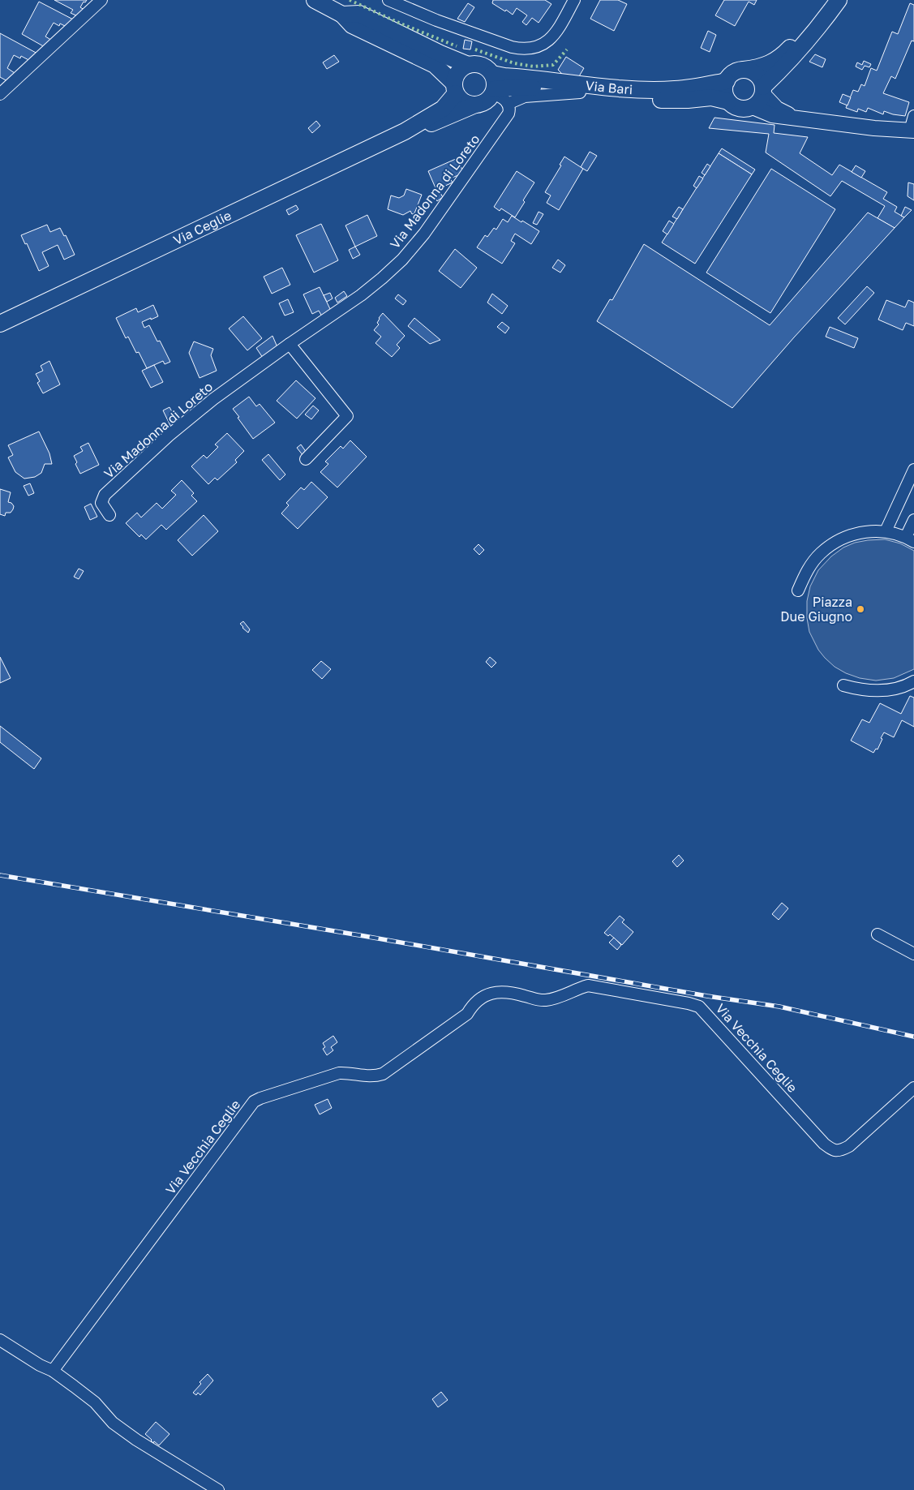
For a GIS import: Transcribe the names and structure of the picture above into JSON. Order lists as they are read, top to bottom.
{
  "streets": {
    "main road": ["Via Bari", "Via Ceglie"],
    "street": ["Via Madonna di Loreto", "Via Vecchia Ceglie"]
  },
  "crossings": [
    ["Via Bari", "Via Ceglie"]
  ],
  "places": ["Piazza Due Giugno"]
}
